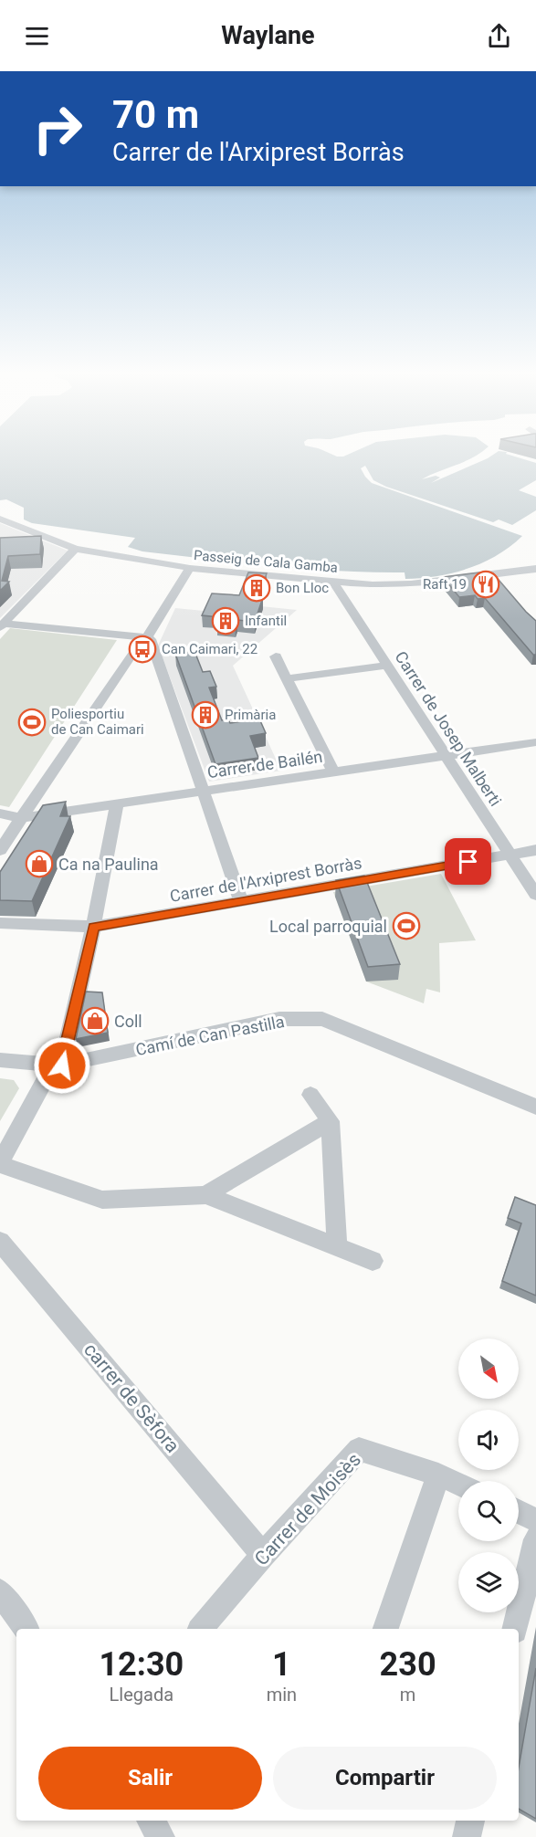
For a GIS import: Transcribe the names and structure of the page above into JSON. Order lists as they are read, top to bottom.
{
  "streets": {
    "street": [
      "Passeig de Cala Gamba",
      "Carrer de Josep Malberti",
      "Carrer de Bailén",
      "Carrer de l'Arxiprest Borràs",
      "Camí de Can Pastilla",
      "carrer de Sèfora",
      "Carrer de Moisès"
    ]
  },
  "crossings": [
    ["Passeig de Cala Gamba", "Carrer de Josep Malberti"],
    ["Carrer de Josep Malberti", "Carrer de Bailén"],
    ["Carrer de Josep Malberti", "Carrer de l'Arxiprest Borràs"],
    ["carrer de Sèfora", "Carrer de Moisès"]
  ],
  "places": {
    "restaurant": ["Raft 19"],
    "building": ["Bon Lloc", "Infantil", "Primària"],
    "bus stop": ["Can Caimari, 22"],
    "sports": ["Poliesportiu de Can Caimari", "Local parroquial"],
    "shop": ["Ca na Paulina", "Coll"]
  },
  "north": "bottom right",
  "page": {
    "header": "Waylane",
    "turn": ["70 m", "Carrer de l'Arxiprest Borràs"],
    "eta": [
      "12:30",
      "Llegada",
      "1",
      "min",
      "230",
      "m"
    ],
    "buttons": ["Salir", "Compartir"]
  }
}
